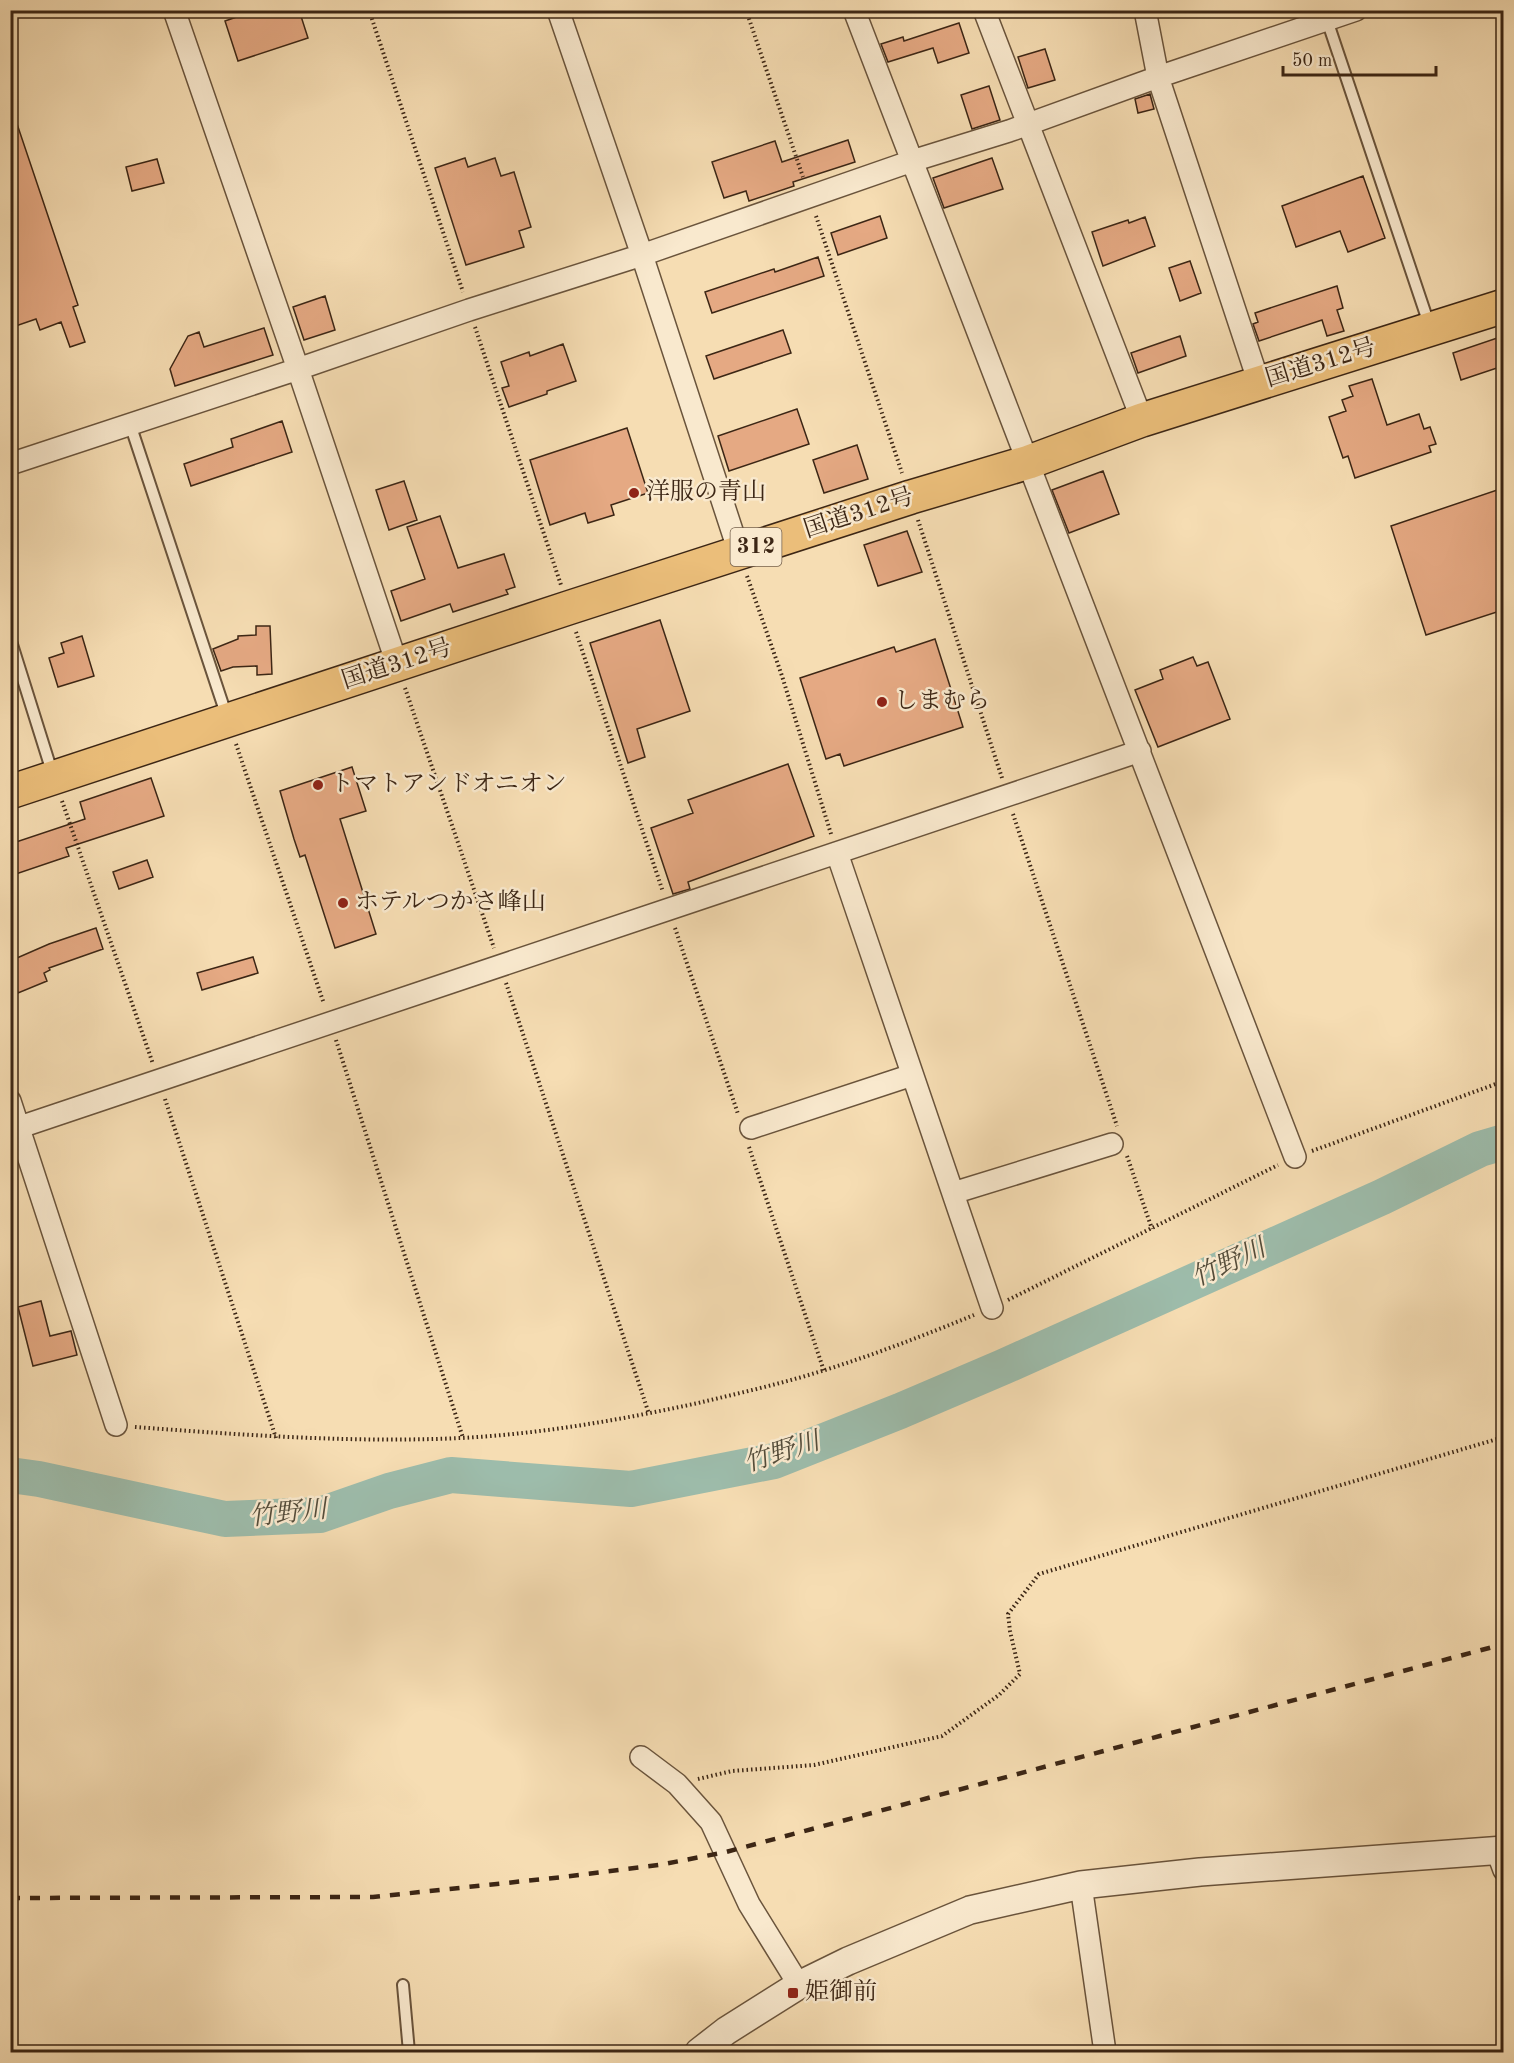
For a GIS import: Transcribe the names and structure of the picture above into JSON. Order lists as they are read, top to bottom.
{
  "streets": {
    "highway": ["国道312号", "312"]
  },
  "water": ["竹野川"],
  "places": {
    "other": [
      "洋服の青山",
      "しまむら",
      "トマトアンドオニオン",
      "ホテルつかさ峰山"
    ],
    "transit": ["姫御前"]
  },
  "scale_bar": "50 m"
}
